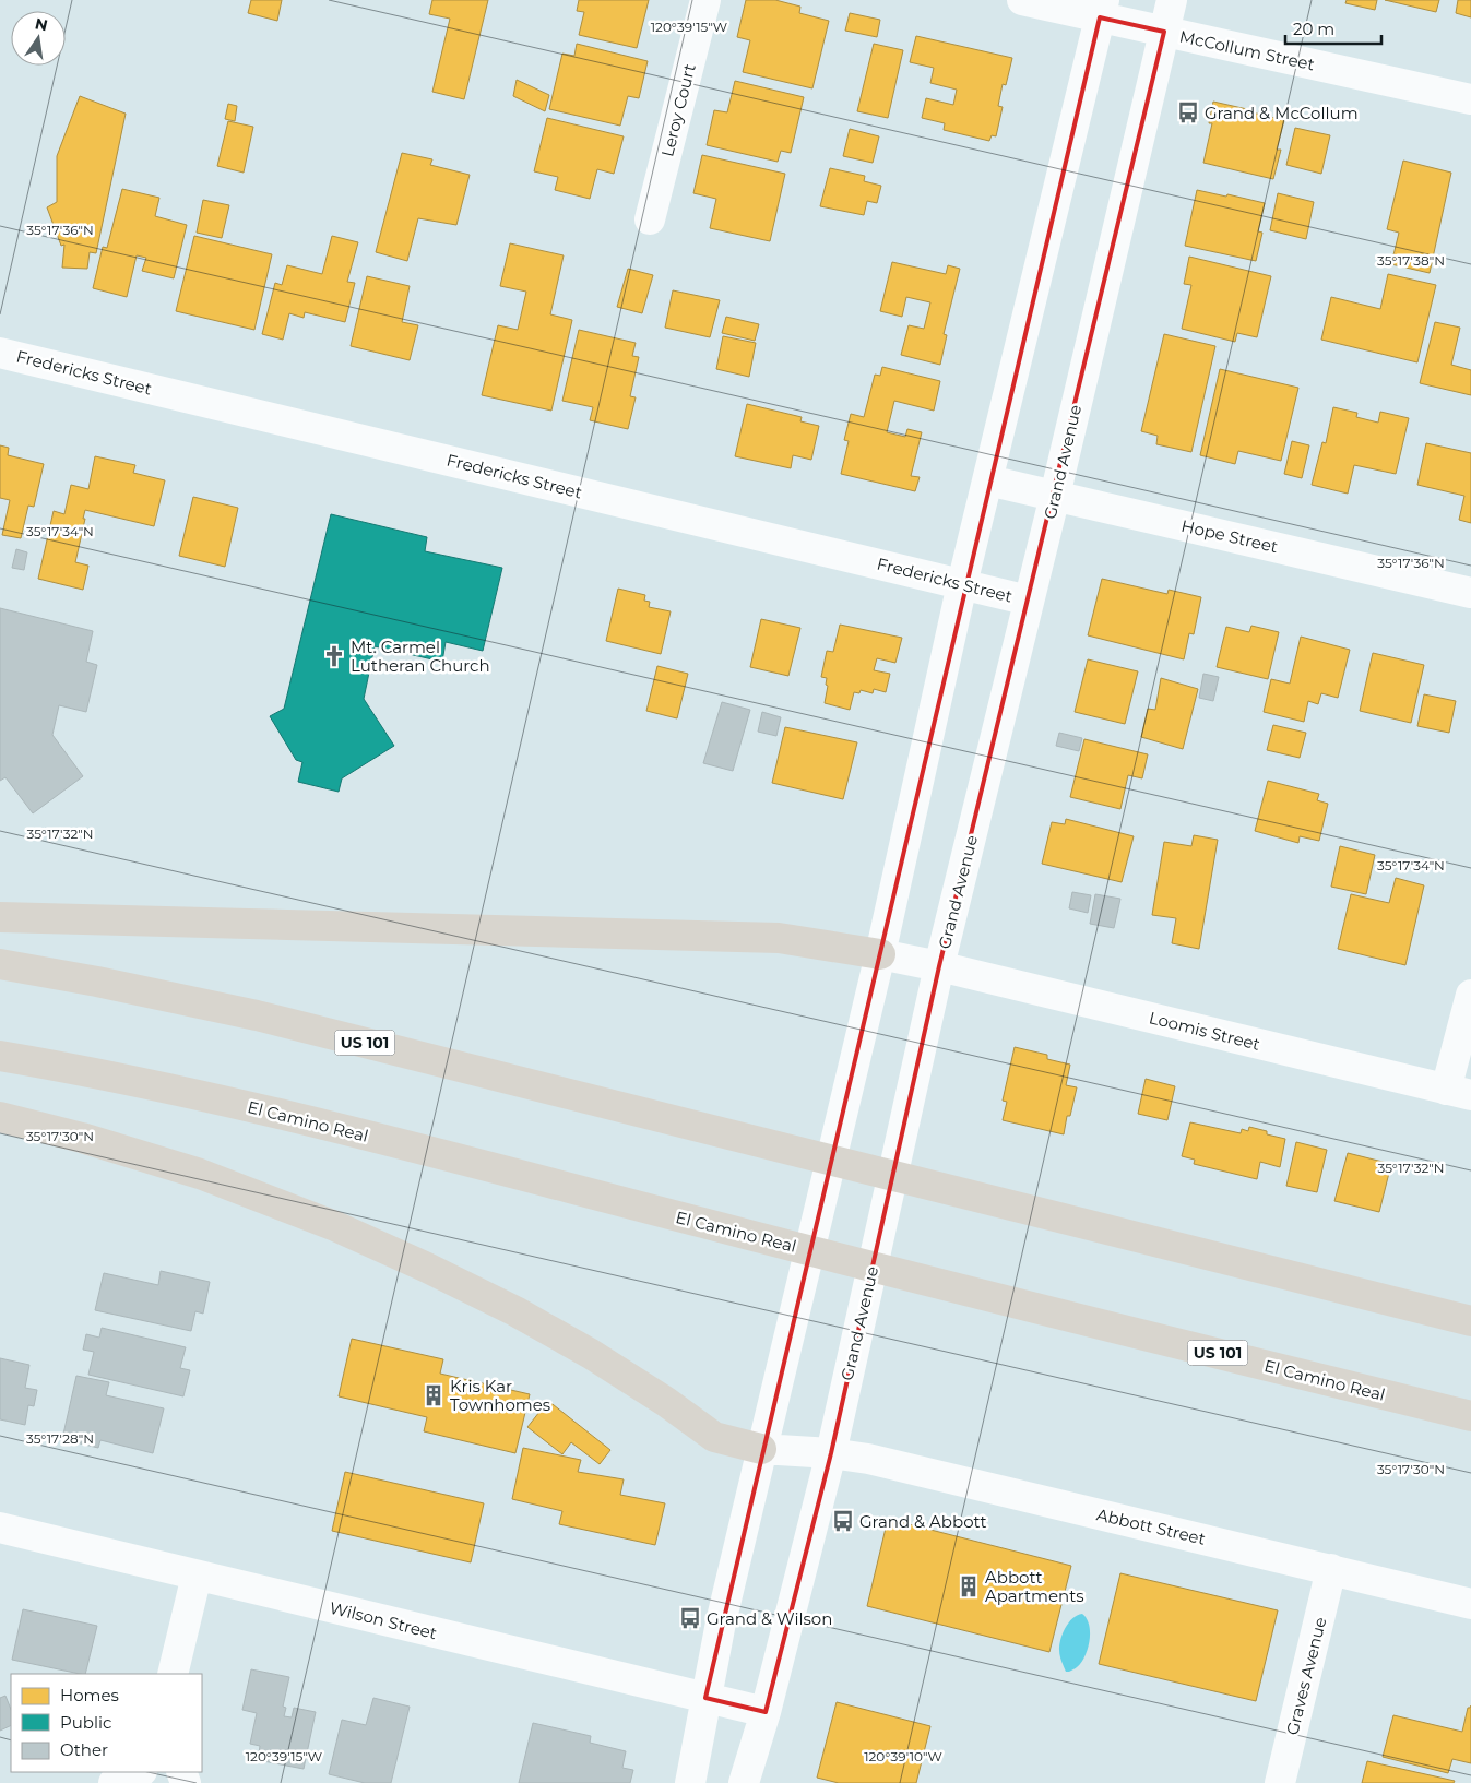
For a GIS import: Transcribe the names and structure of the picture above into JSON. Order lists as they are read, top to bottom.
{
  "streets": {
    "highway": ["US 101", "El Camino Real"],
    "street": [
      "McCollum Street",
      "Leroy Court",
      "Fredericks Street",
      "Grand Avenue",
      "Hope Street",
      "Loomis Street",
      "Abbott Street",
      "Wilson Street",
      "Graves Avenue"
    ]
  },
  "crossings": [
    ["McCollum Street", "Grand Avenue"],
    ["Fredericks Street", "Grand Avenue"],
    ["Grand Avenue", "Hope Street"],
    ["Grand Avenue", "Loomis Street"],
    ["Grand Avenue", "Abbott Street"],
    ["Grand Avenue", "Wilson Street"],
    ["Abbott Street", "Graves Avenue"]
  ],
  "places": {
    "bus stop": ["Grand & McCollum", "Grand & Abbott", "Grand & Wilson"],
    "church": ["Mt. Carmel Lutheran Church"],
    "building": ["Kris Kar Townhomes", "Abbott Apartments"]
  },
  "legend": ["Homes", "Public", "Other"],
  "scale_bar": "20 m",
  "north": "top",
  "coordinates": [
    "120°39'15\"W",
    "35°17'36\"N",
    "35°17'38\"N",
    "35°17'34\"N",
    "35°17'32\"N",
    "35°17'30\"N",
    "35°17'28\"N",
    "120°39'10\"W"
  ]
}
